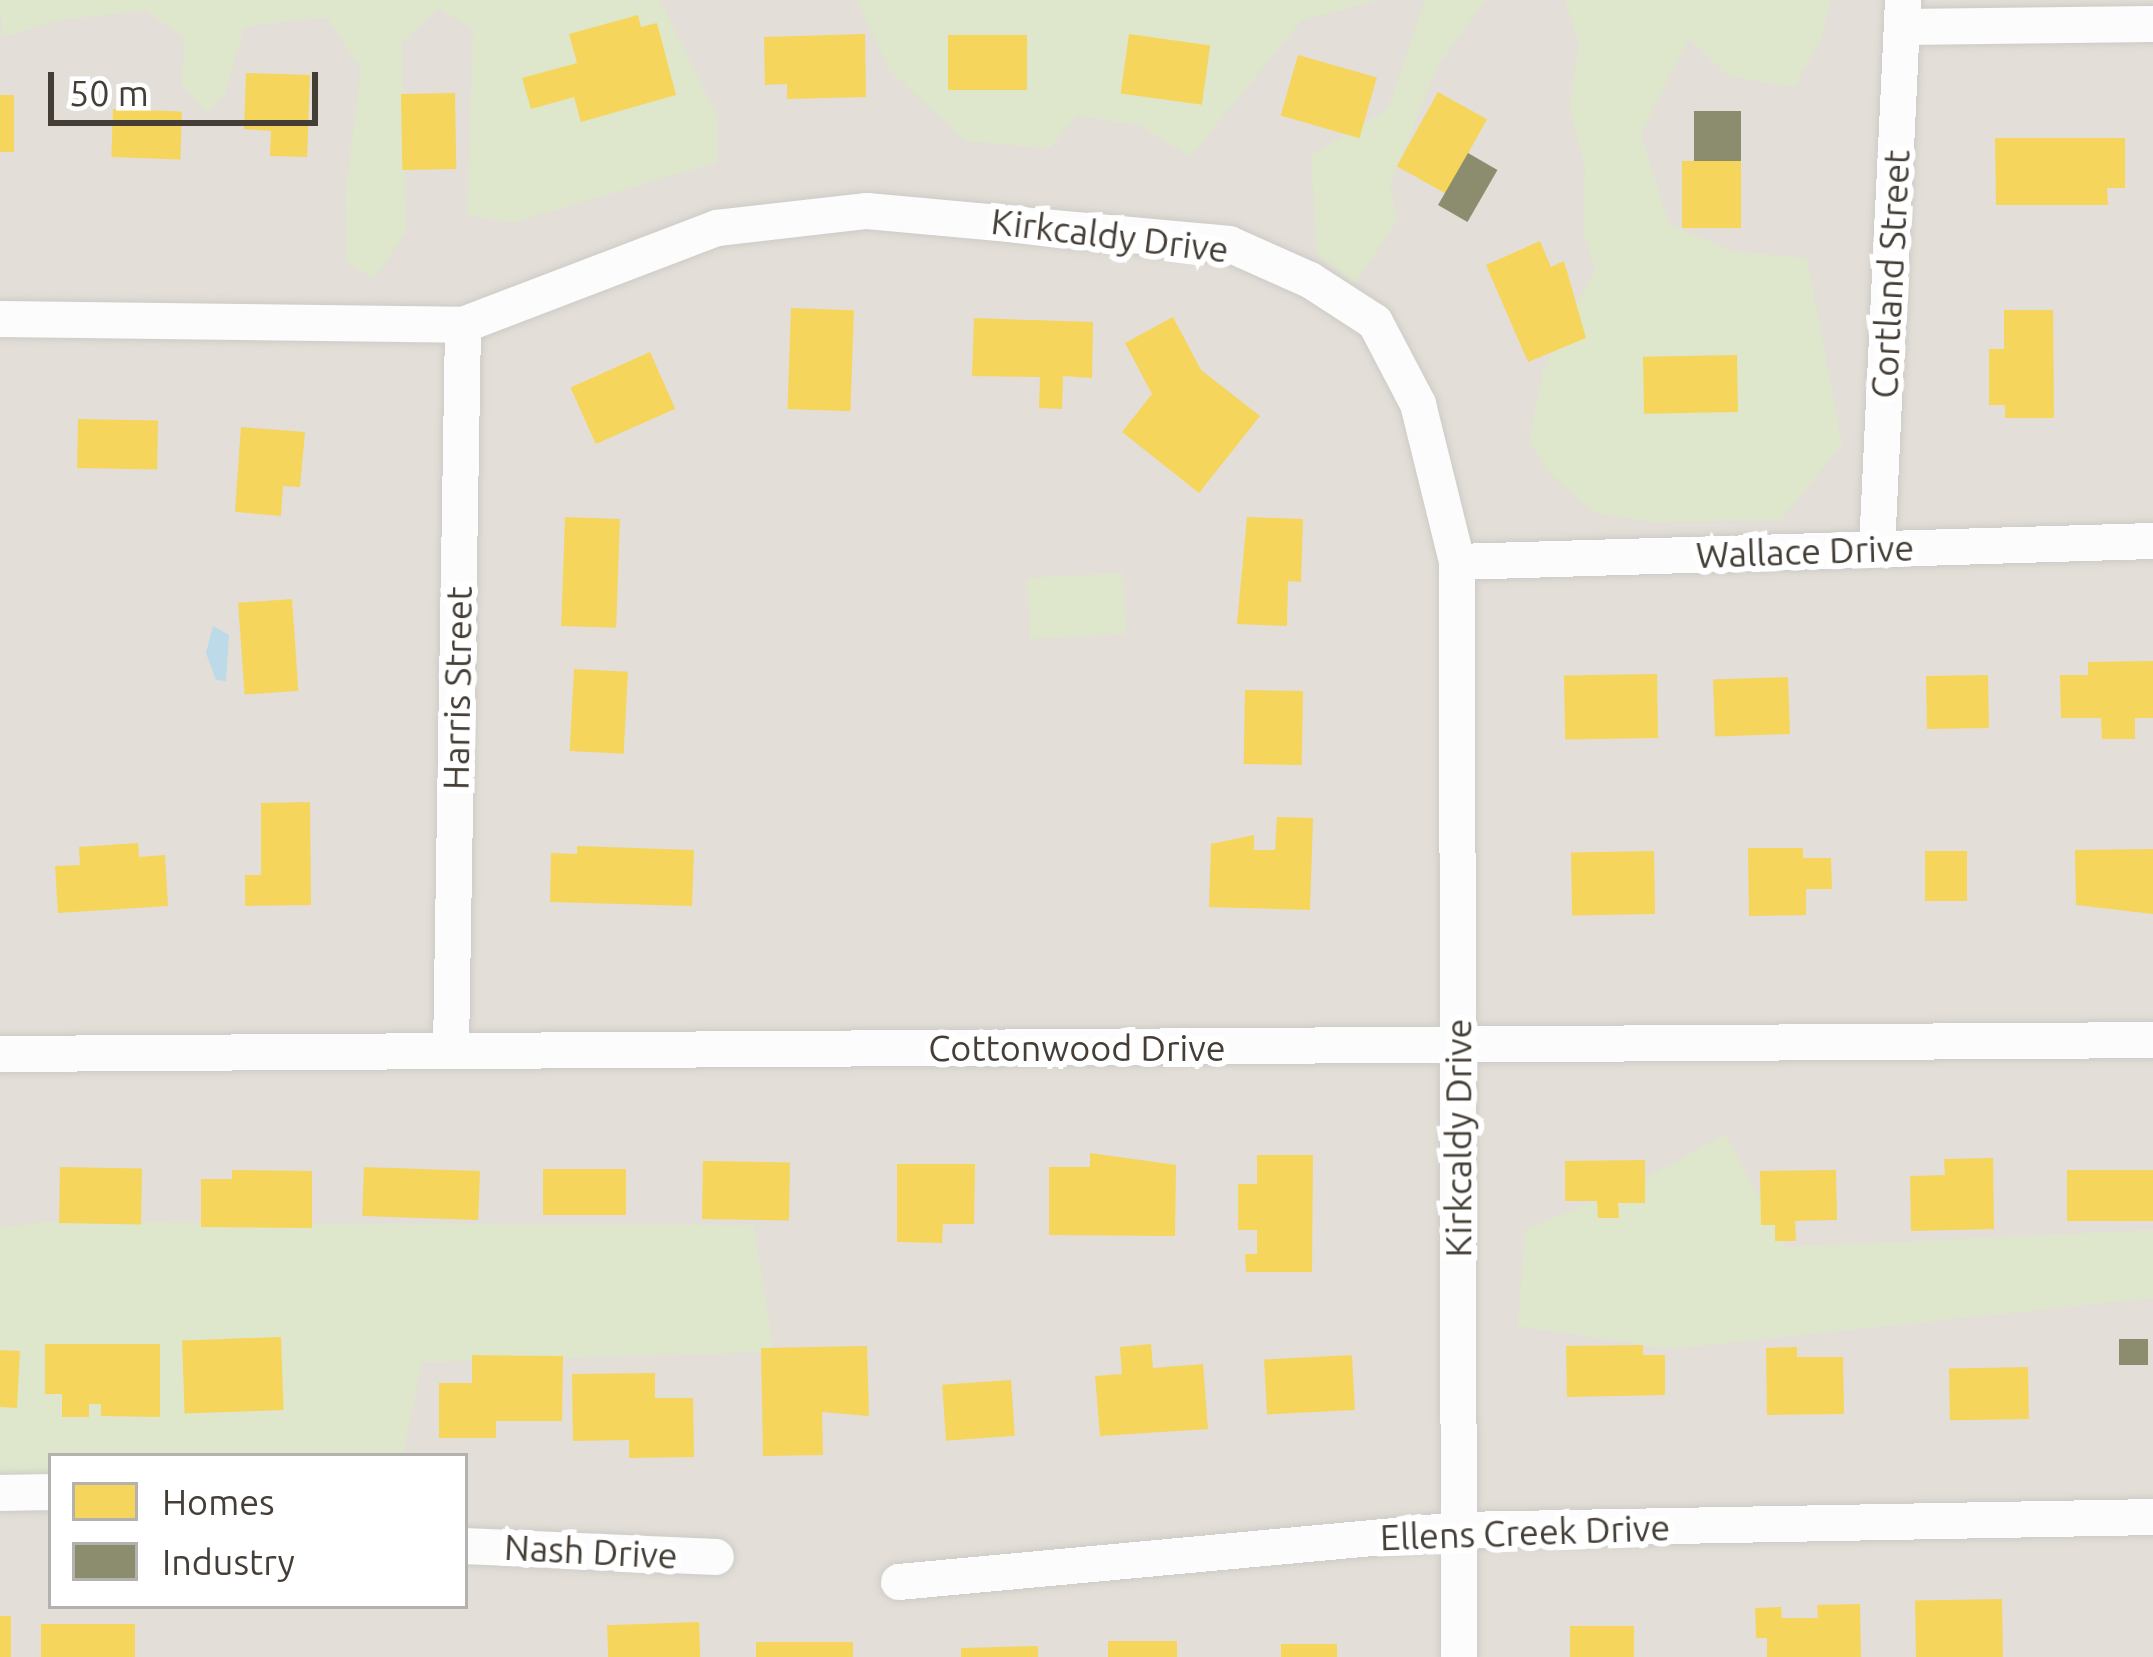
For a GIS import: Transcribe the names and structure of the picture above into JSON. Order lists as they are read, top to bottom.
{
  "streets": {
    "street": [
      "Kirkcaldy Drive",
      "Cortland Street",
      "Wallace Drive",
      "Harris Street",
      "Cottonwood Drive",
      "Ellens Creek Drive",
      "Nash Drive"
    ]
  },
  "crossings": [
    ["Kirkcaldy Drive", "Wallace Drive"],
    ["Kirkcaldy Drive", "Harris Street"],
    ["Kirkcaldy Drive", "Cottonwood Drive"],
    ["Kirkcaldy Drive", "Ellens Creek Drive"],
    ["Cortland Street", "Wallace Drive"],
    ["Harris Street", "Cottonwood Drive"]
  ],
  "legend": ["Homes", "Industry"],
  "scale_bar": "50 m"
}
